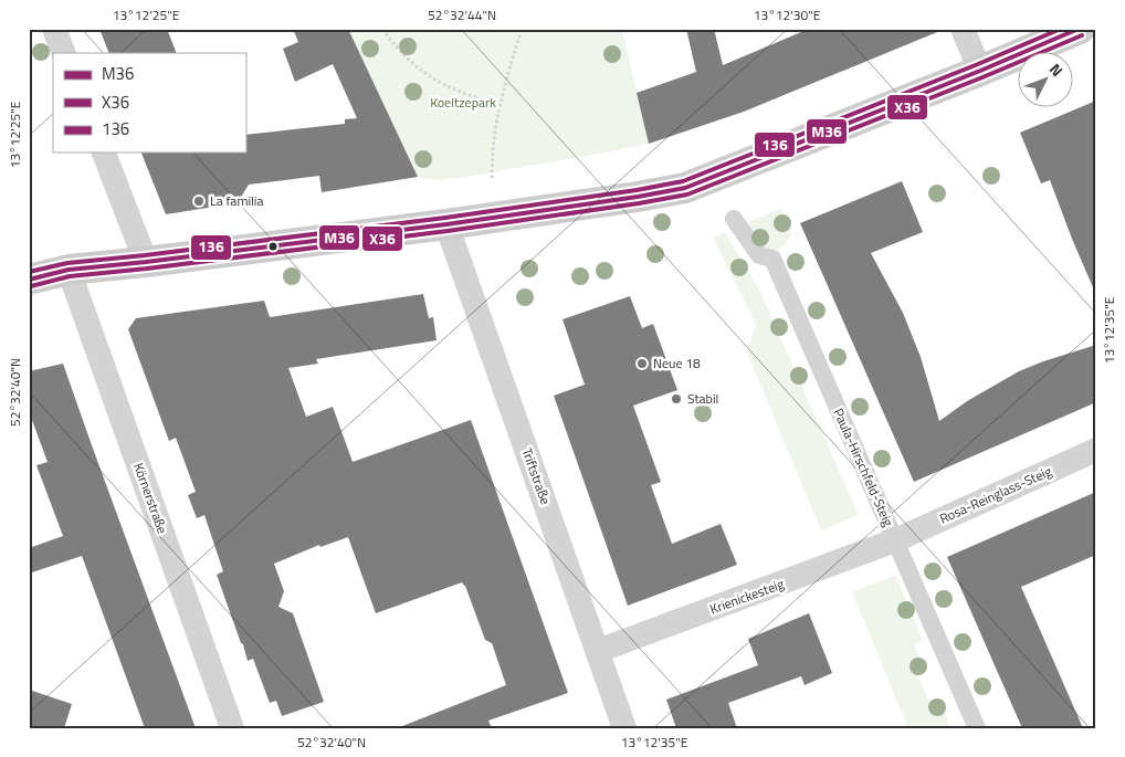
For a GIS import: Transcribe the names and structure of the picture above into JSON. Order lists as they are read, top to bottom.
{
  "streets": {
    "street": [
      "Paula-Hirschfeld-Steig",
      "Triftstraße",
      "Rosa-Reinglass-Steig",
      "Körnerstraße",
      "Krienickesteig"
    ]
  },
  "crossings": [
    ["Paula-Hirschfeld-Steig", "Rosa-Reinglass-Steig"],
    ["Paula-Hirschfeld-Steig", "Krienickesteig"],
    ["Triftstraße", "Krienickesteig"],
    ["Rosa-Reinglass-Steig", "Krienickesteig"]
  ],
  "parks": ["Koeltzepark"],
  "places": ["La familia", "Neue 18", "Stabil"],
  "lines": ["transit line M36", "transit line 136", "transit line X36"],
  "legend": ["M36", "X36", "136"],
  "north": "top right",
  "coordinates": [
    "13°12'25\"E",
    "52°32'44\"N",
    "13°12'30\"E",
    "13°12'35\"E",
    "52°32'40\"N"
  ]
}
